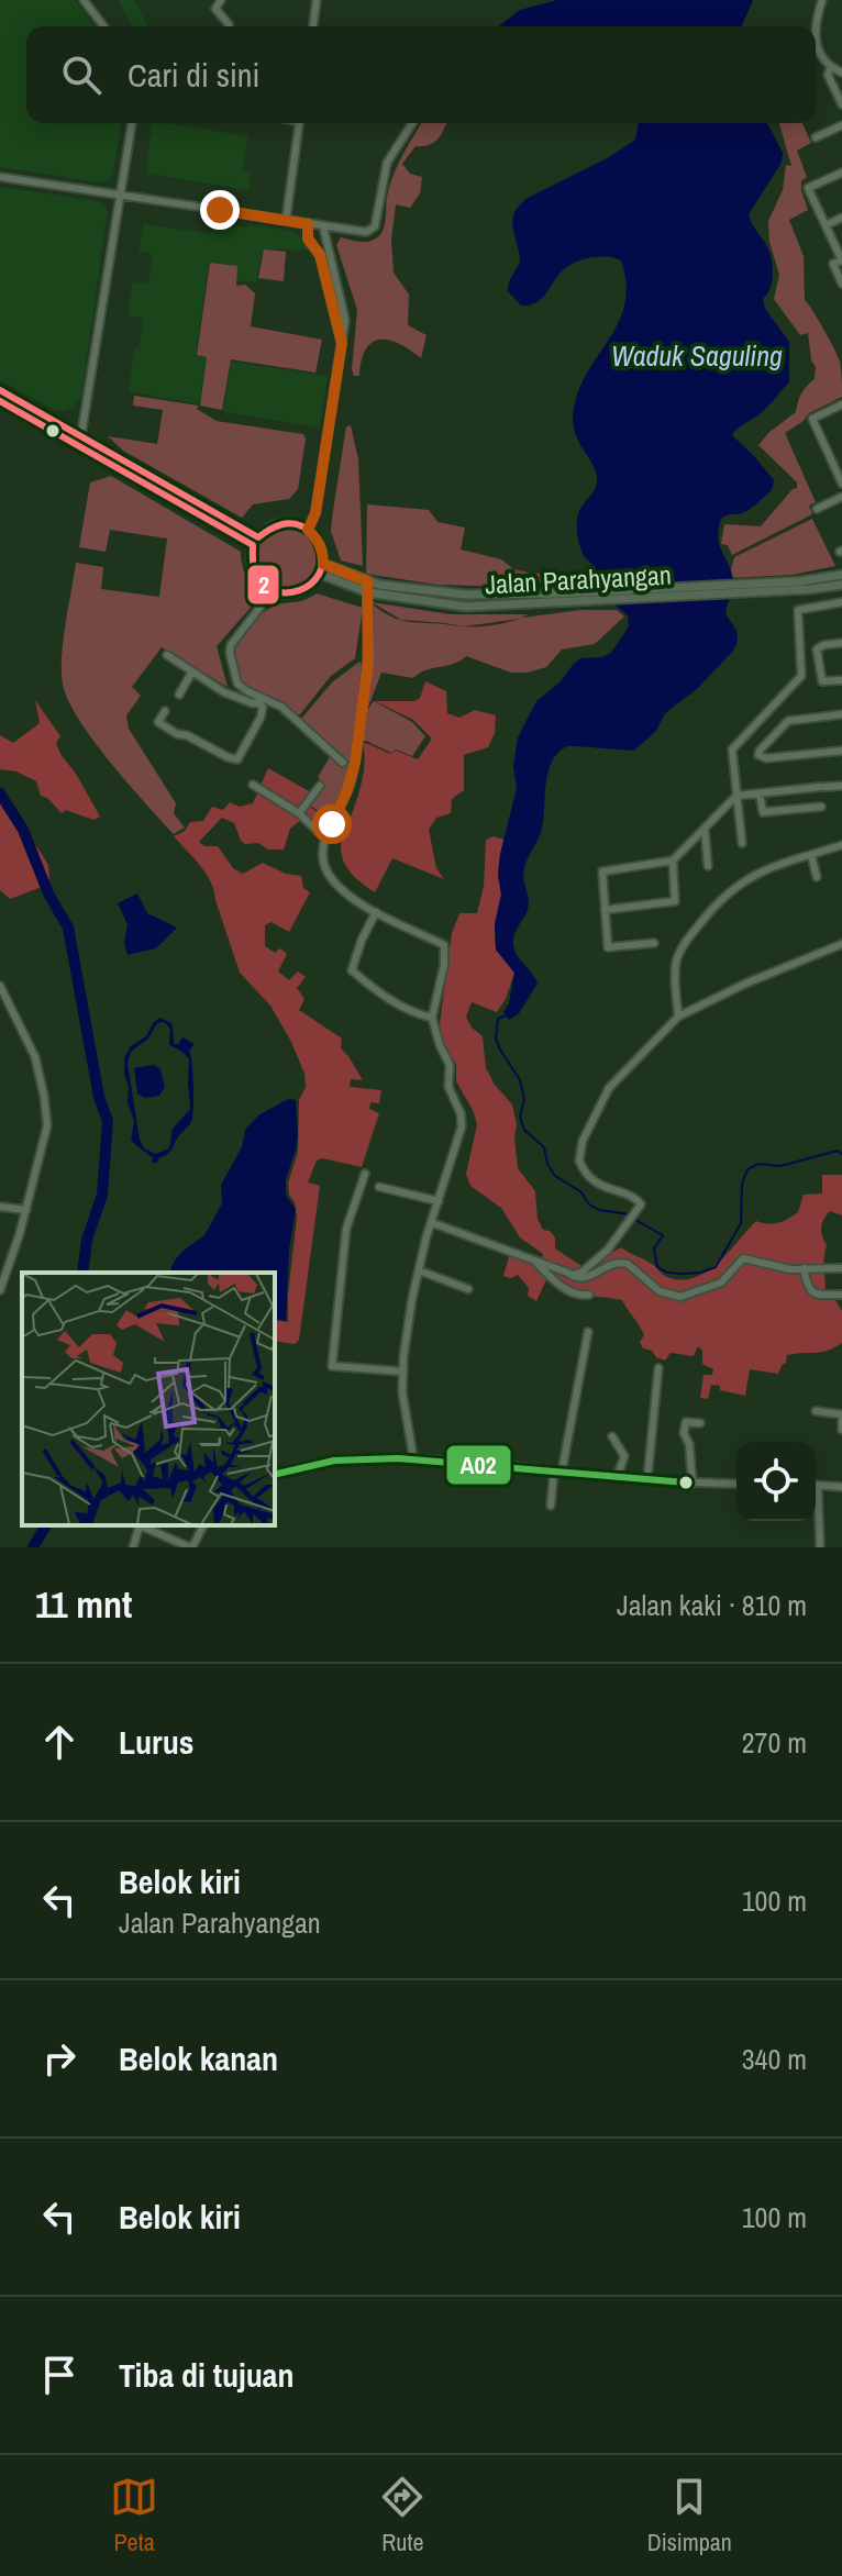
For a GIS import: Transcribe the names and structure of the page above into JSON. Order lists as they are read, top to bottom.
{
  "streets": {
    "main road": ["Jalan Parahyangan"]
  },
  "water": ["Waduk Saguling"],
  "lines": ["transit line 2", "transit line A02"],
  "page": {
    "search": "Cari di sini",
    "heading": ["11 mnt", "Jalan kaki · 810 m"],
    "list": [
      ["Lurus", "270 m"],
      ["Belok kiri", "Jalan Parahyangan", "100 m"],
      ["Belok kanan", "340 m"],
      ["Belok kiri", "100 m"],
      "Tiba di tujuan"
    ],
    "nav": ["Peta", "Rute", "Disimpan"]
  }
}
